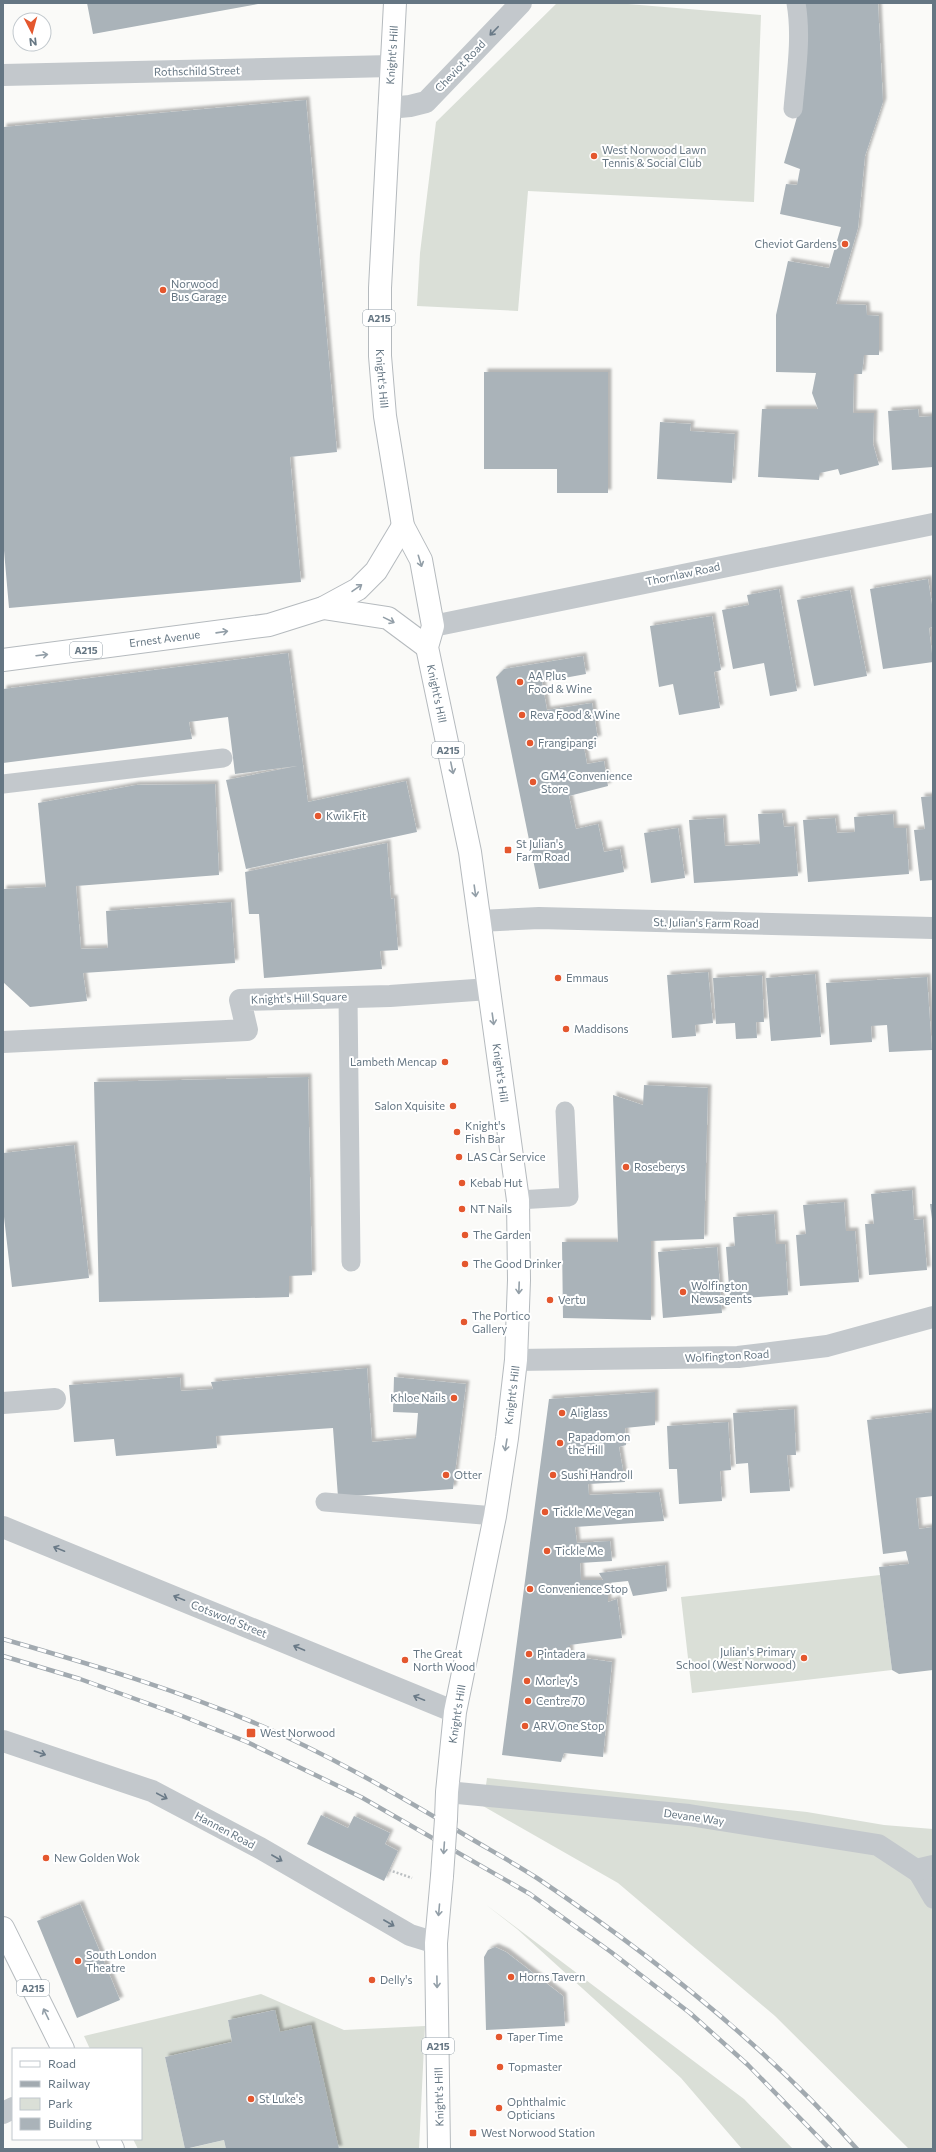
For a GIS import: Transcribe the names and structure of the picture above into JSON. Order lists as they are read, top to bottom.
{
  "streets": {
    "main road": ["Knight's Hill", "A215", "Ernest Avenue"],
    "street": [
      "Cheviot Road",
      "Rothschild Street",
      "Thornlaw Road",
      "St. Julian's Farm Road",
      "Knight's Hill Square",
      "Wolfington Road",
      "Cotswold Street",
      "Devane Way",
      "Hannen Road"
    ]
  },
  "crossings": [
    ["Knight's Hill", "Cheviot Road"],
    ["Knight's Hill", "Rothschild Street"],
    ["Knight's Hill", "Thornlaw Road"],
    ["Knight's Hill", "Ernest Avenue"],
    ["Knight's Hill", "St. Julian's Farm Road"],
    ["Knight's Hill", "Knight's Hill Square"],
    ["Knight's Hill", "Wolfington Road"],
    ["Knight's Hill", "Cotswold Street"],
    ["Knight's Hill", "Devane Way"],
    ["Knight's Hill", "Hannen Road"]
  ],
  "one_way": [
    "Knight's Hill",
    "Cheviot Road",
    "Ernest Avenue",
    "Cotswold Street",
    "Hannen Road"
  ],
  "places": {
    "other": [
      "West Norwood Lawn Tennis & Social Club",
      "Cheviot Gardens",
      "Norwood Bus Garage",
      "AA Plus Food & Wine",
      "Reva Food & Wine",
      "Frangipangi",
      "GM4 Convenience Store",
      "Kwik Fit",
      "Emmaus",
      "Maddisons",
      "Lambeth Mencap",
      "Salon Xquisite",
      "Knight's Fish Bar",
      "LAS Car Service",
      "Roseberys",
      "Kebab Hut",
      "NT Nails",
      "The Garden",
      "The Good Drinker",
      "Wolfington Newsagents",
      "Vertu",
      "The Portico Gallery",
      "Khloe Nails",
      "Aliglass",
      "Papadom on the Hill",
      "Otter",
      "Sushi Handroll",
      "Tickle Me Vegan",
      "Tickle Me",
      "Convenience Stop",
      "Pintadera",
      "Julian's Primary School (West Norwood)",
      "The Great North Wood",
      "Morley's",
      "Centre 70",
      "ARV One Stop",
      "New Golden Wok",
      "South London Theatre",
      "Horns Tavern",
      "Delly's",
      "Taper Time",
      "Topmaster",
      "St Luke's",
      "Ophthalmic Opticians"
    ],
    "transit": ["St Julian's Farm Road", "West Norwood", "West Norwood Station"]
  },
  "legend": [
    "Road",
    "Railway",
    "Park",
    "Building"
  ],
  "north": "bottom"
}
